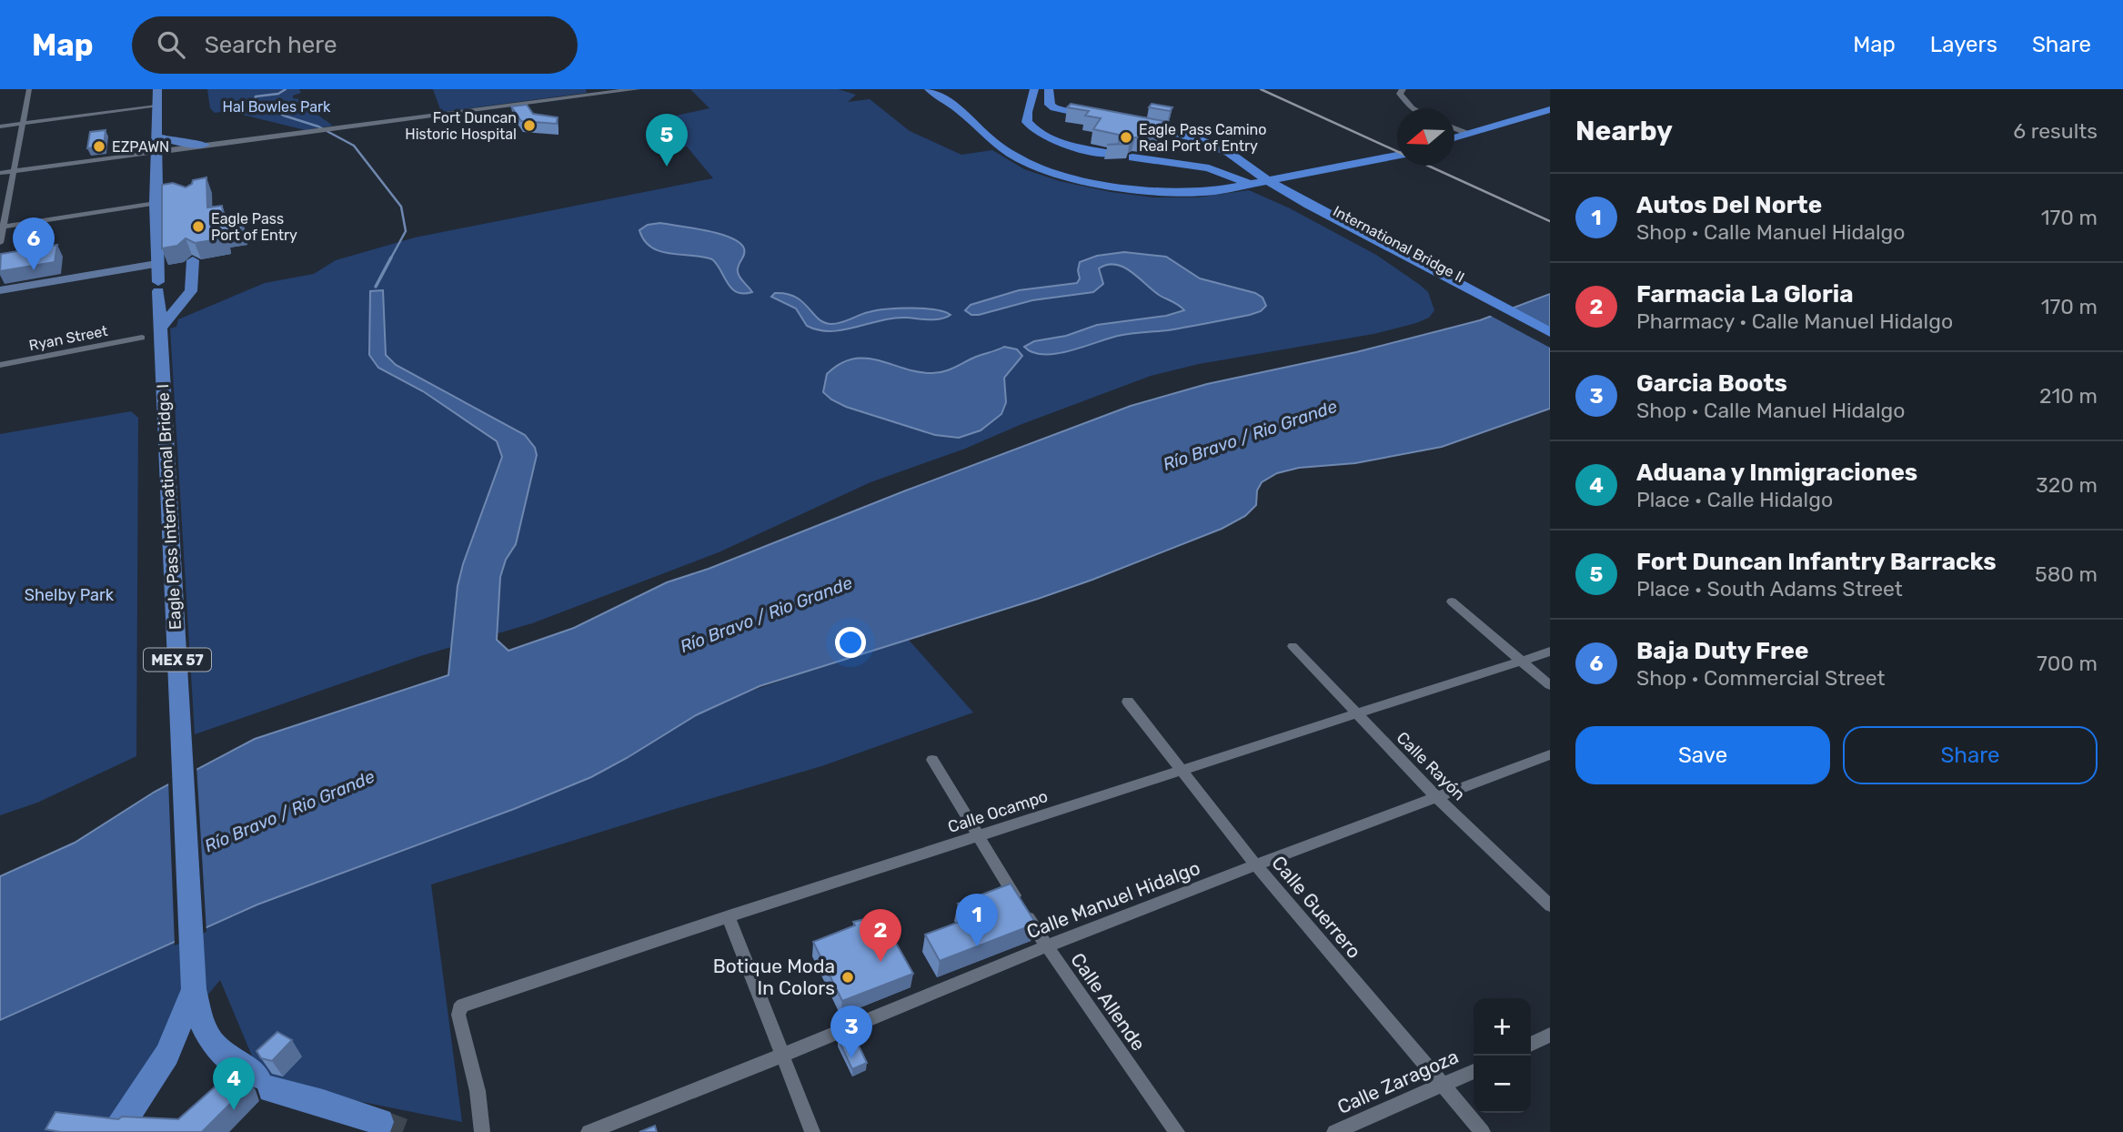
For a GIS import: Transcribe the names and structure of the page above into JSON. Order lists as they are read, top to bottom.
{
  "streets": {
    "highway": ["International Bridge II"],
    "main road": ["Eagle Pass International Bridge I", "MEX 57"],
    "street": [
      "Ryan Street",
      "Calle Rayón",
      "Calle Ocampo",
      "Calle Manuel Hidalgo",
      "Calle Guerrero",
      "Calle Allende",
      "Calle Zaragoza"
    ]
  },
  "crossings": [
    ["Ryan Street", "Eagle Pass International Bridge I"],
    ["Eagle Pass International Bridge I", "MEX 57"],
    ["Calle Rayón", "Calle Ocampo"],
    ["Calle Rayón", "Calle Manuel Hidalgo"],
    ["Calle Ocampo", "Calle Guerrero"],
    ["Calle Ocampo", "Calle Allende"],
    ["Calle Manuel Hidalgo", "Calle Guerrero"],
    ["Calle Manuel Hidalgo", "Calle Allende"],
    ["Calle Guerrero", "Calle Zaragoza"]
  ],
  "water": ["Río Bravo / Rio Grande"],
  "parks": ["Hal Bowles Park", "Shelby Park"],
  "places": [
    "Fort Duncan Historic Hospital",
    "Eagle Pass Camino Real Port of Entry",
    "EZPAWN",
    "Eagle Pass Port of Entry",
    "Botique Moda In Colors"
  ],
  "north": "left",
  "page": {
    "header": "Map",
    "search": "Search here",
    "nav": ["Map", "Layers", "Share"],
    "heading": ["Nearby", "6 results"],
    "pins": [
      "5",
      "6",
      "1",
      "2",
      "3",
      "4"
    ],
    "list": [
      {
        "mark": "1",
        "name": "Autos Del Norte",
        "note": "Shop · Calle Manuel Hidalgo",
        "value": "170 m"
      },
      {
        "mark": "2",
        "name": "Farmacia La Gloria",
        "note": "Pharmacy · Calle Manuel Hidalgo",
        "value": "170 m"
      },
      {
        "mark": "3",
        "name": "Garcia Boots",
        "note": "Shop · Calle Manuel Hidalgo",
        "value": "210 m"
      },
      {
        "mark": "4",
        "name": "Aduana y Inmigraciones",
        "note": "Place · Calle Hidalgo",
        "value": "320 m"
      },
      {
        "mark": "5",
        "name": "Fort Duncan Infantry Barracks",
        "note": "Place · South Adams Street",
        "value": "580 m"
      },
      {
        "mark": "6",
        "name": "Baja Duty Free",
        "note": "Shop · Commercial Street",
        "value": "700 m"
      }
    ],
    "buttons": ["Save", "Share"],
    "map_buttons": ["+", "−"]
  }
}
